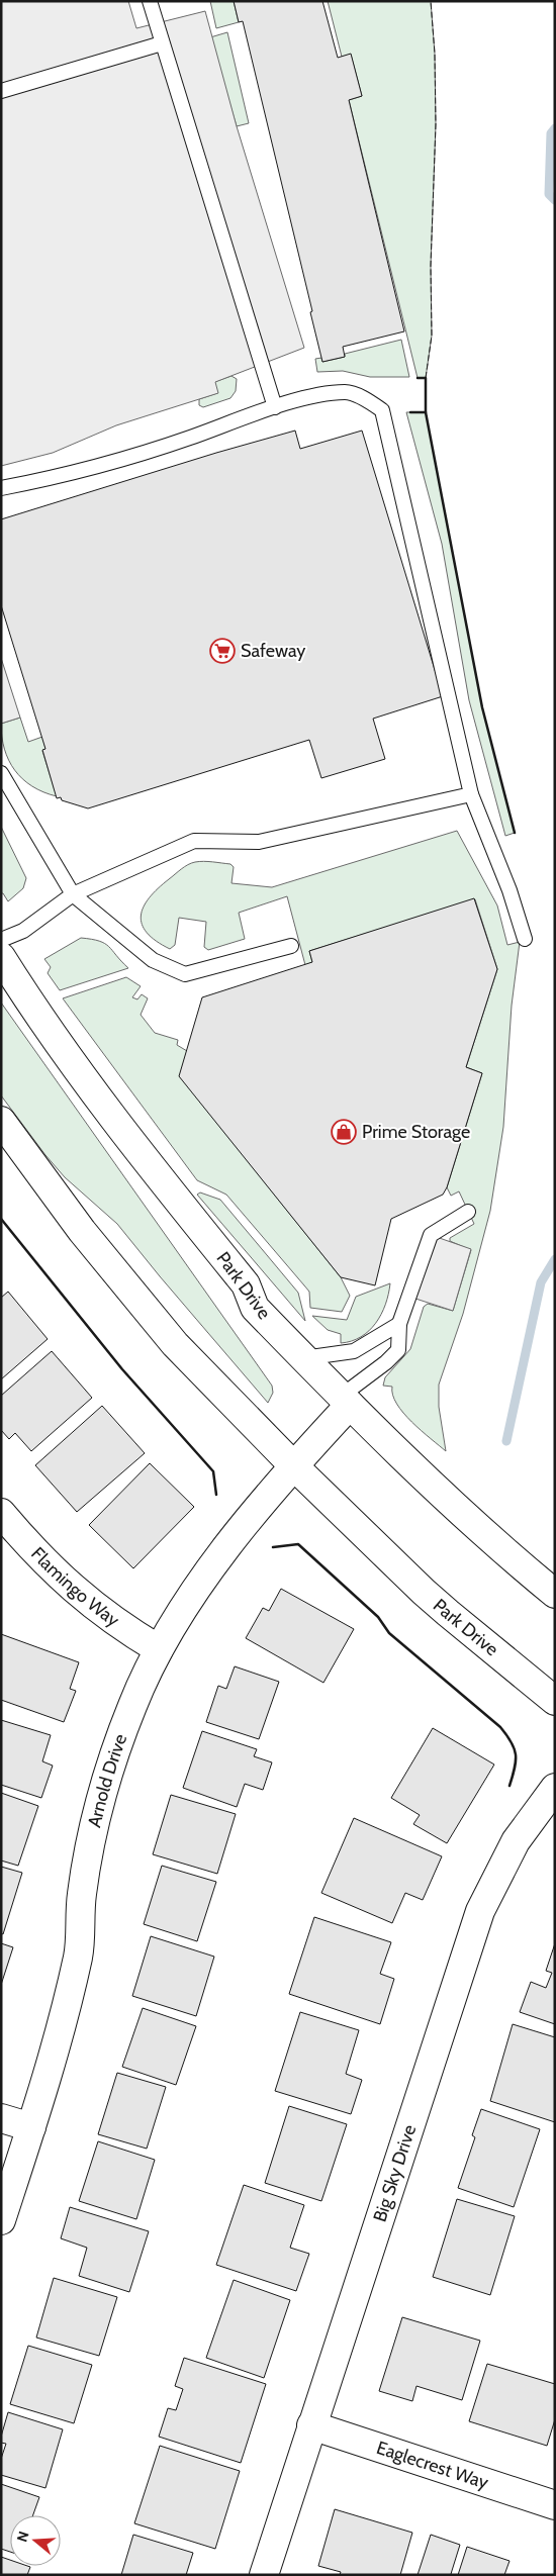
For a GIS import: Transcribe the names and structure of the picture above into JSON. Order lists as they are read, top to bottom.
{
  "streets": {
    "street": [
      "Park Drive",
      "Flamingo Way",
      "Arnold Drive",
      "Big Sky Drive",
      "Eaglecrest Way"
    ]
  },
  "crossings": [
    ["Park Drive", "Arnold Drive"],
    ["Flamingo Way", "Arnold Drive"],
    ["Big Sky Drive", "Eaglecrest Way"]
  ],
  "places": {
    "supermarket": ["Safeway"],
    "shop": ["Prime Storage"]
  },
  "north": "left"
}
